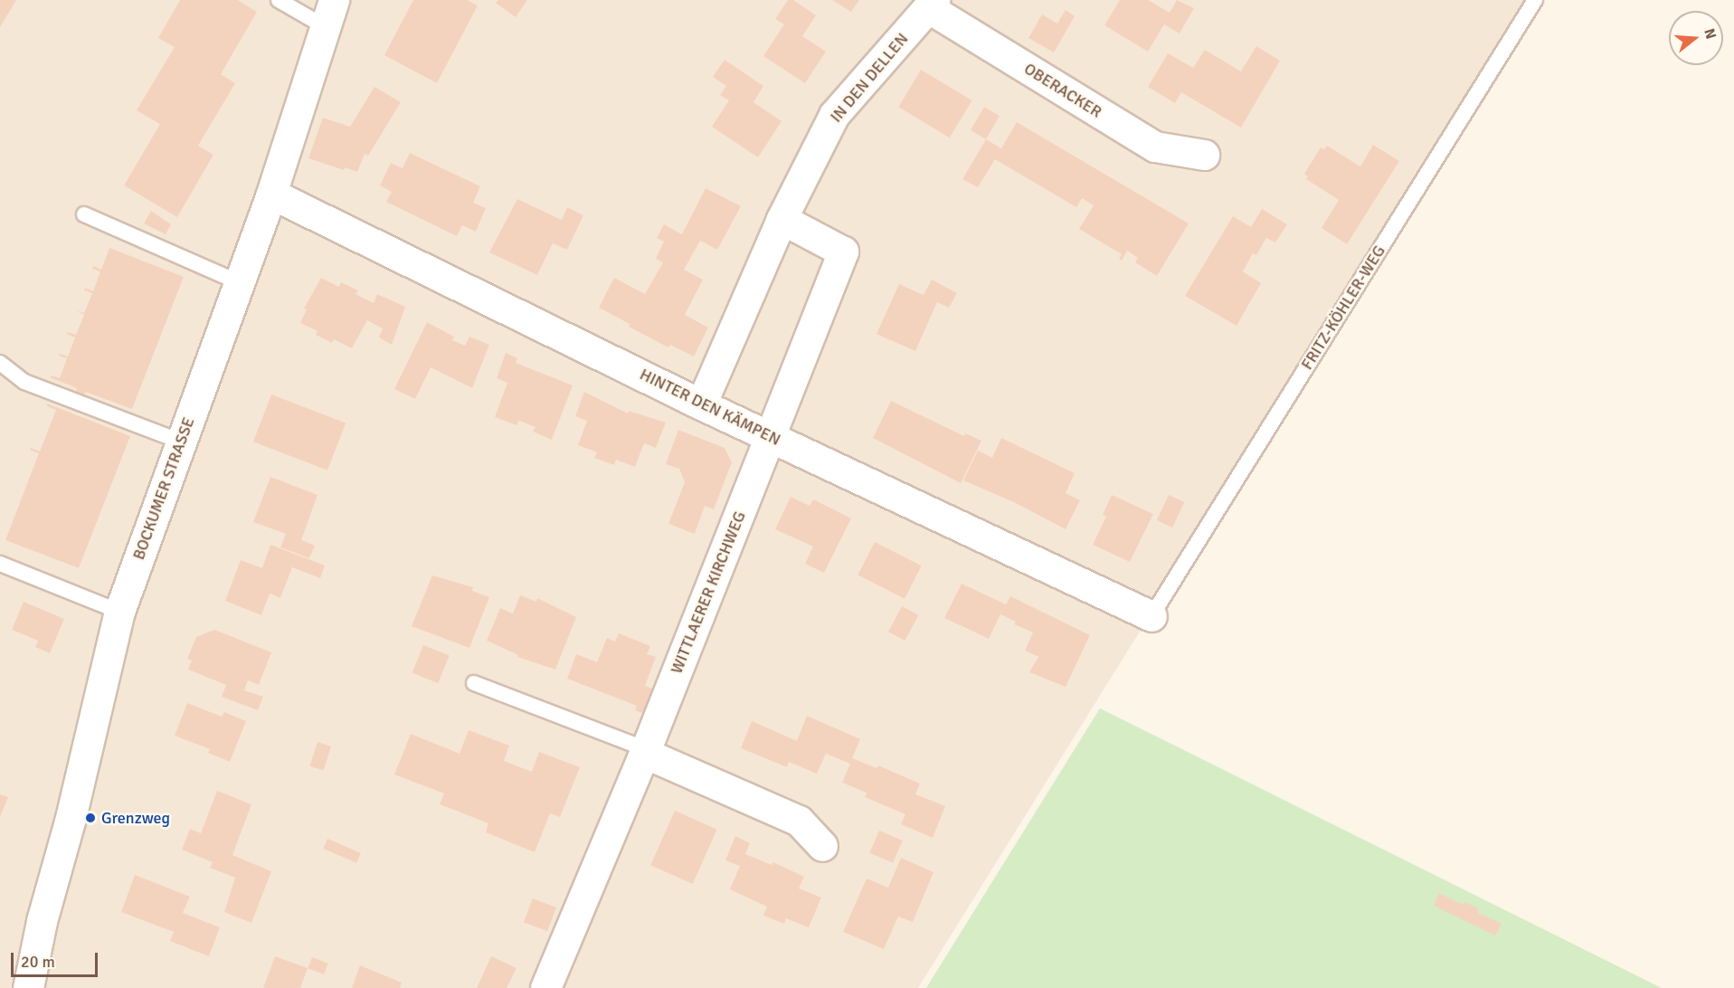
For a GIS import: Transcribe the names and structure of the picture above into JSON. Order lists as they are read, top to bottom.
{
  "streets": {
    "street": [
      "IN DEN DELLEN",
      "OBERACKER",
      "HINTER DEN KÄMPEN",
      "BOCKUMER STRASSE",
      "WITTLAERER KIRCHWEG"
    ],
    "lane": ["FRITZ-KÖHLER-WEG"]
  },
  "crossings": [
    ["IN DEN DELLEN", "OBERACKER"],
    ["IN DEN DELLEN", "HINTER DEN KÄMPEN"],
    ["FRITZ-KÖHLER-WEG", "HINTER DEN KÄMPEN"],
    ["HINTER DEN KÄMPEN", "BOCKUMER STRASSE"],
    ["HINTER DEN KÄMPEN", "WITTLAERER KIRCHWEG"]
  ],
  "places": ["Grenzweg"],
  "scale_bar": "20 m",
  "north": "right"
}
